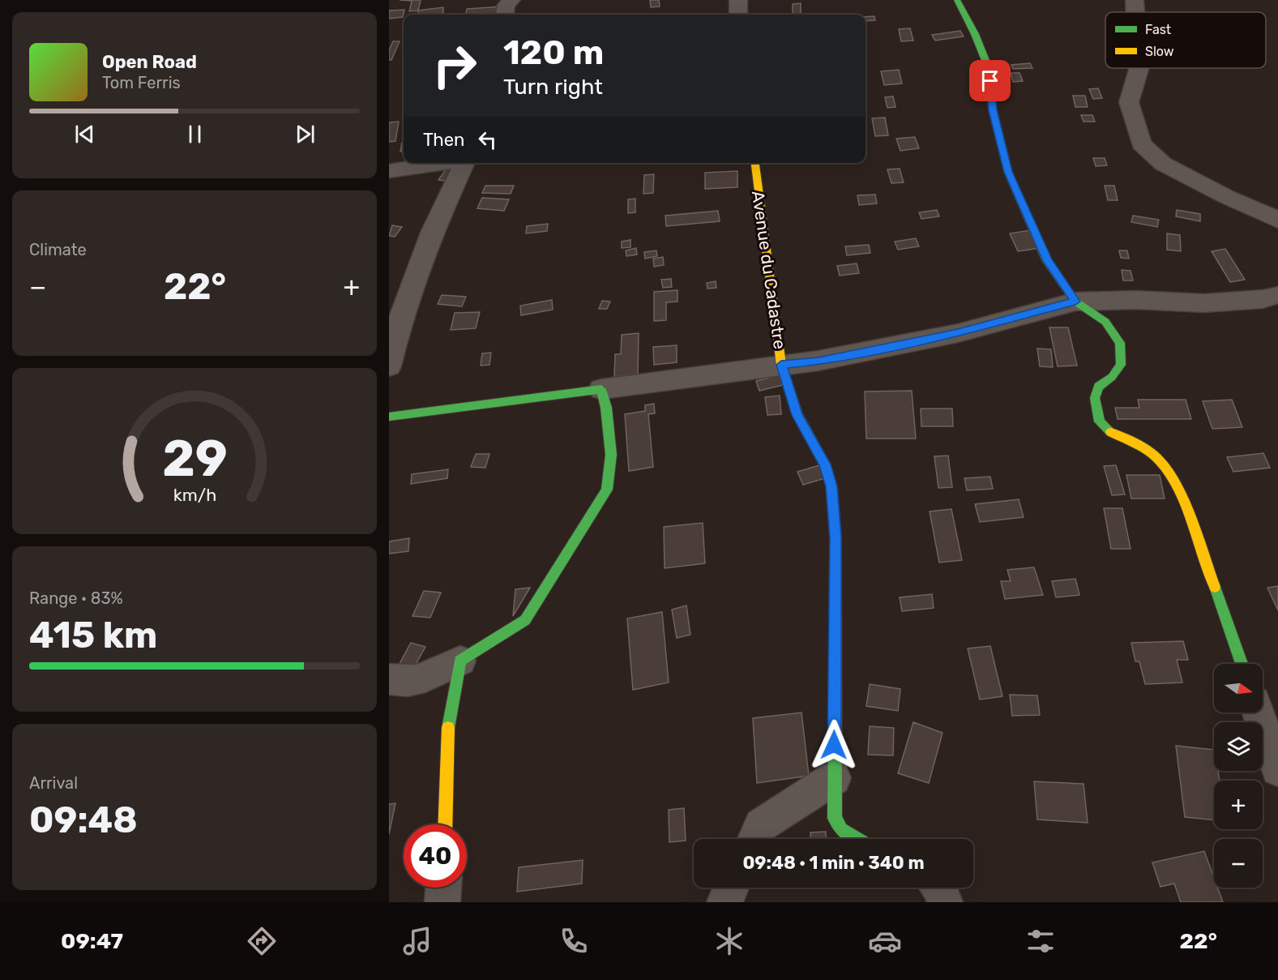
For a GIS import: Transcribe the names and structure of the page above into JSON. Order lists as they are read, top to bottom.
{
  "streets": {
    "street": ["Avenue du Cadastre"]
  },
  "legend": ["Fast", "Slow"],
  "north": "right",
  "page": {
    "turn": ["120 m", "Turn right"],
    "song": ["Open Road", "Tom Ferris"],
    "then": "Then",
    "tile": [
      "Climate",
      ["Range · 83%", "415 km"],
      ["Arrival", "09:48"]
    ],
    "heat": ["−", "22°", "+"],
    "map_buttons": ["+", "−"],
    "limit": "40",
    "trip": "09:48 · 1 min · 340 m",
    "tabs": ["09:47", "22°"],
    "gauge": ["29", "km/h"]
  }
}
